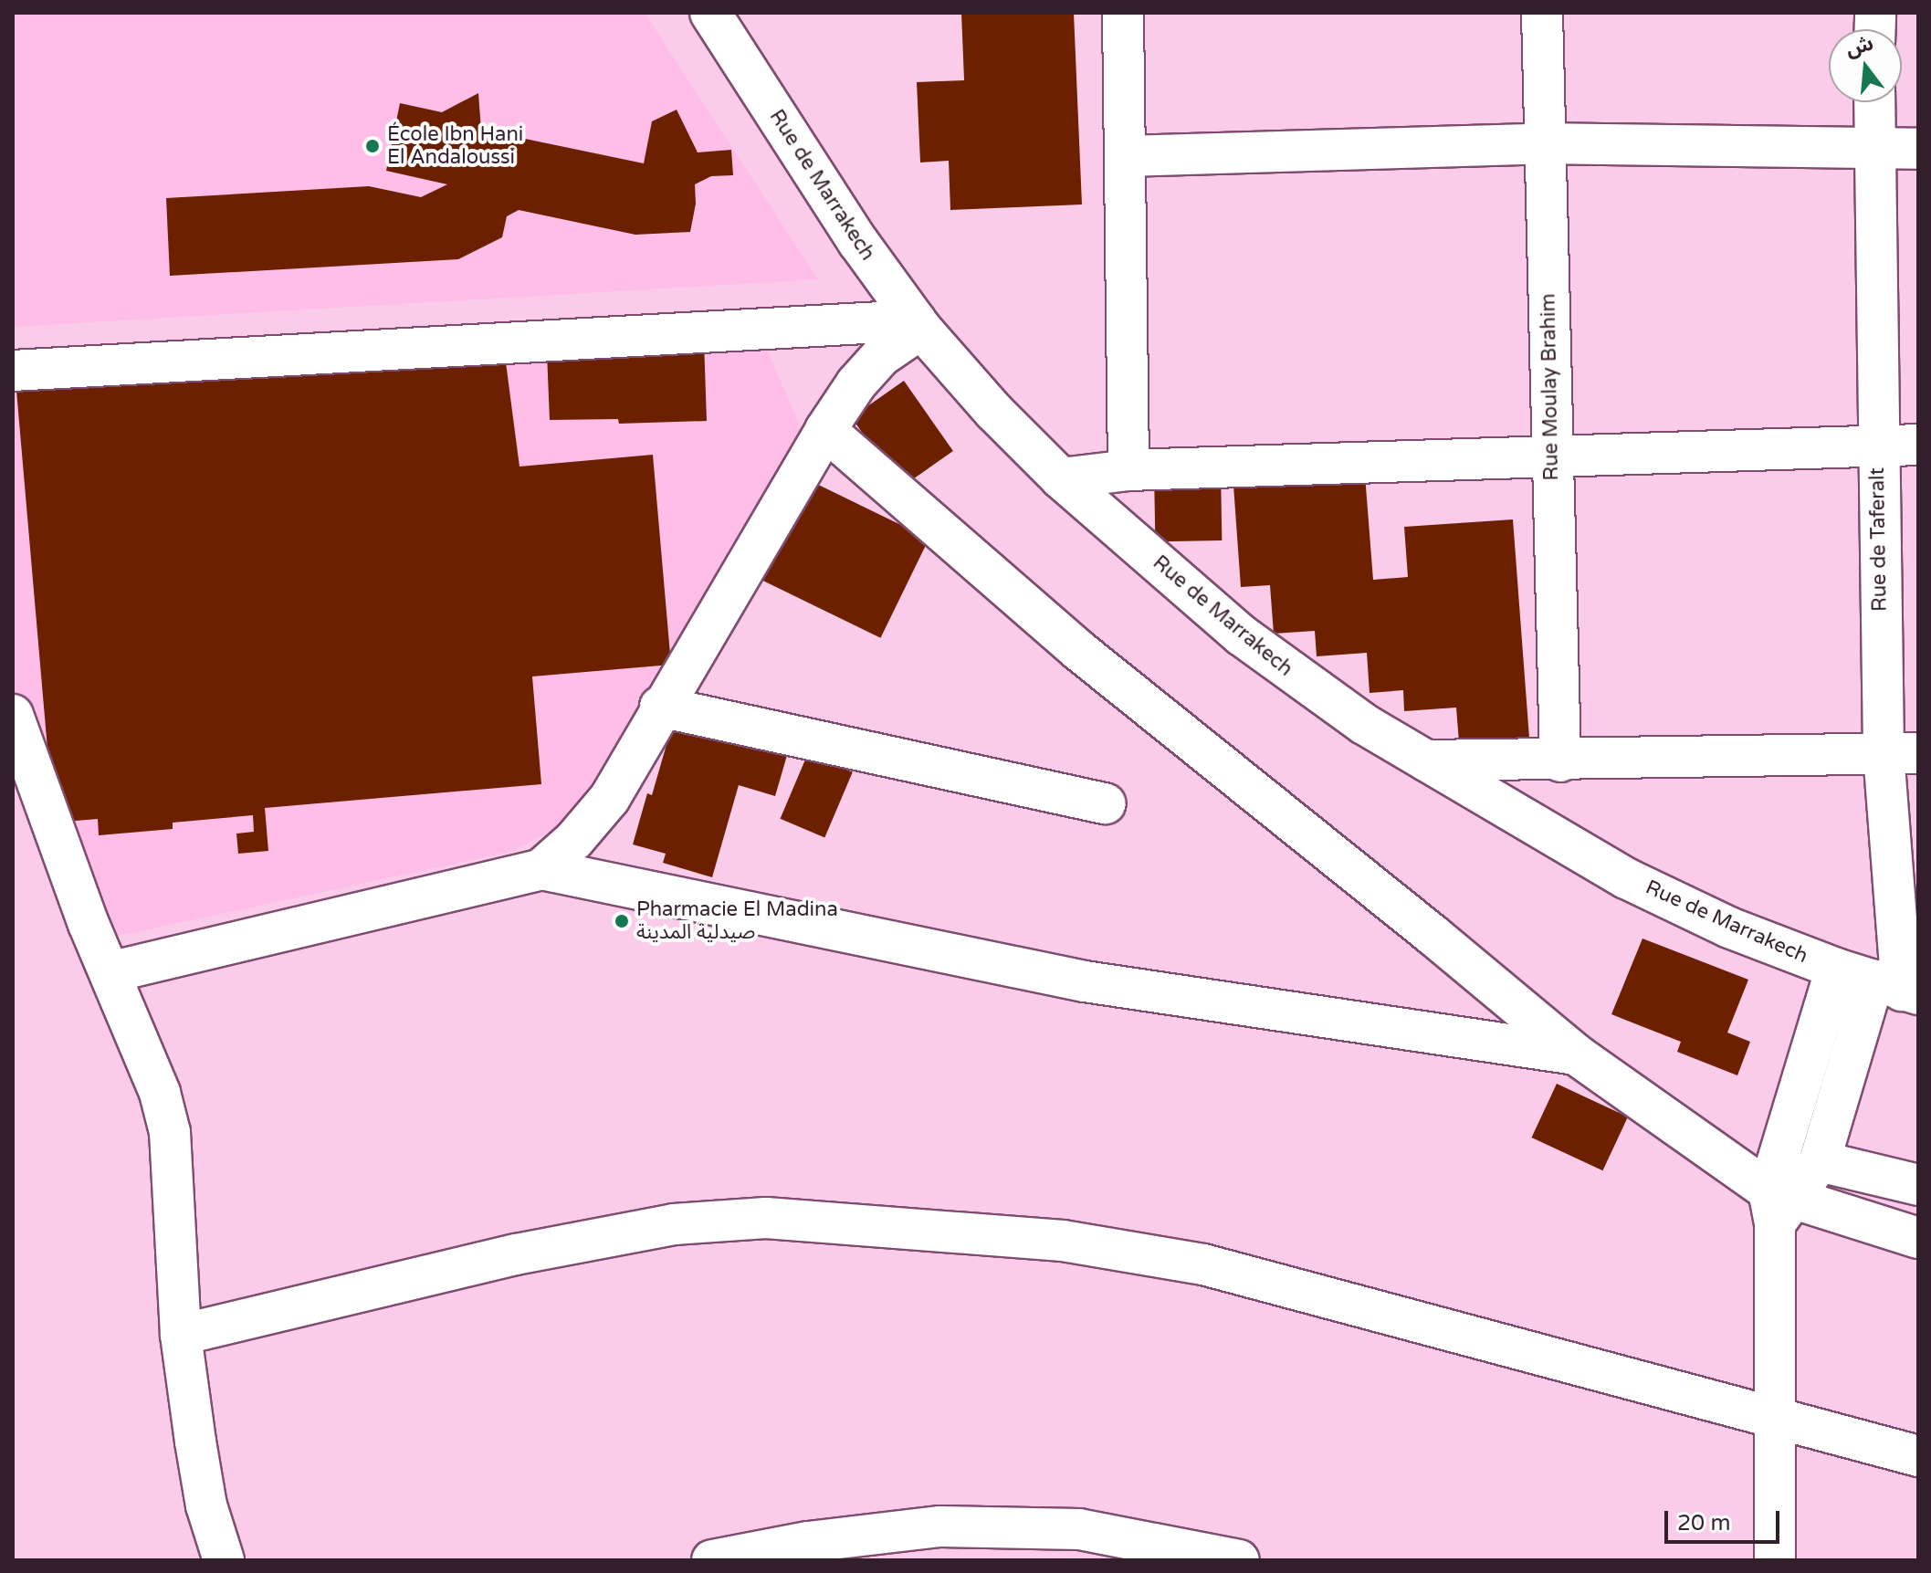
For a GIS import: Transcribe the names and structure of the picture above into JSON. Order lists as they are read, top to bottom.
{
  "streets": {
    "street": ["Rue de Marrakech", "Rue Moulay Brahim", "Rue de Taferalt"]
  },
  "crossings": [
    ["Rue de Marrakech", "Rue de Taferalt"]
  ],
  "places": ["École Ibn Hani El Andaloussi", "Pharmacie El Madina صيدلية المدينة"],
  "scale_bar": "20 m",
  "north": "top"
}
